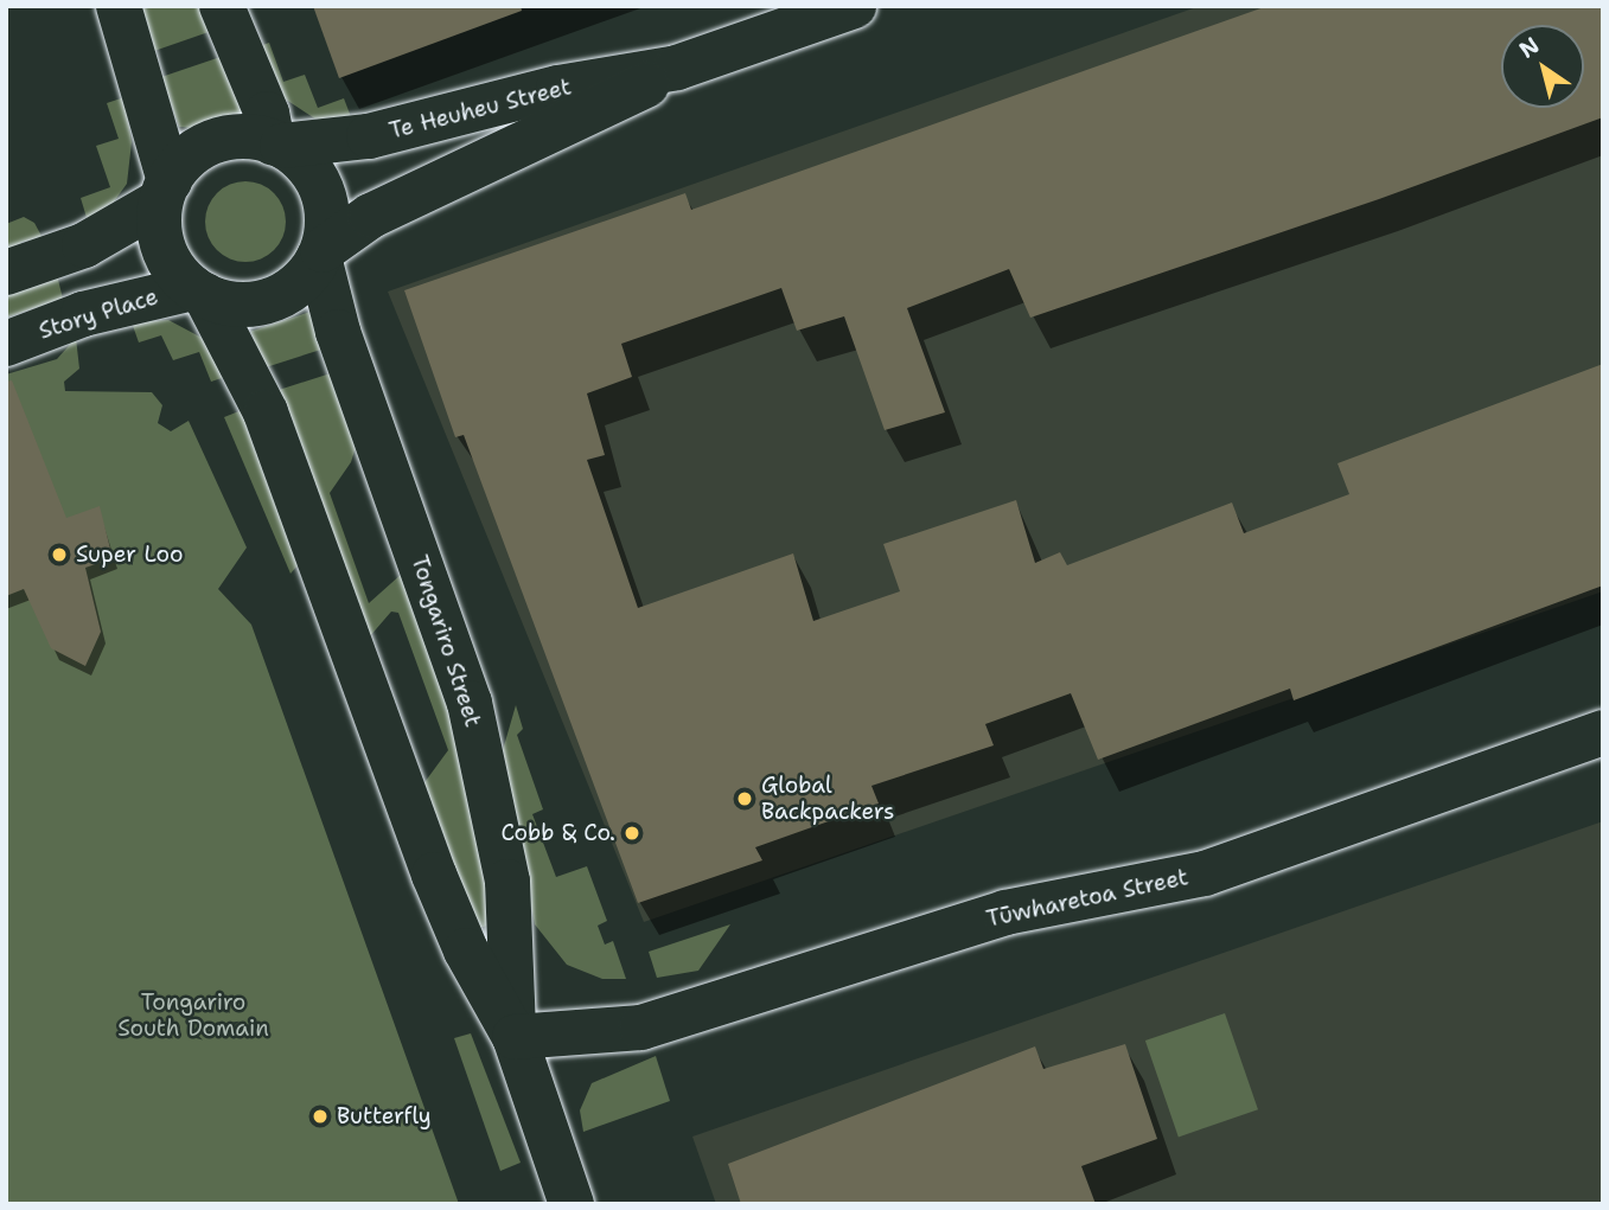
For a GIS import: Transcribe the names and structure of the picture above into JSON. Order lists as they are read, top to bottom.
{
  "streets": {
    "street": [
      "Te Heuheu Street",
      "Story Place",
      "Tongariro Street",
      "Tūwharetoa Street"
    ]
  },
  "crossings": [
    ["Te Heuheu Street", "Story Place"],
    ["Te Heuheu Street", "Tongariro Street"],
    ["Story Place", "Tongariro Street"],
    ["Tongariro Street", "Tūwharetoa Street"]
  ],
  "parks": ["Tongariro South Domain"],
  "places": [
    "Super Loo",
    "Global Backpackers",
    "Cobb & Co.",
    "Butterfly"
  ],
  "north": "top left"
}
